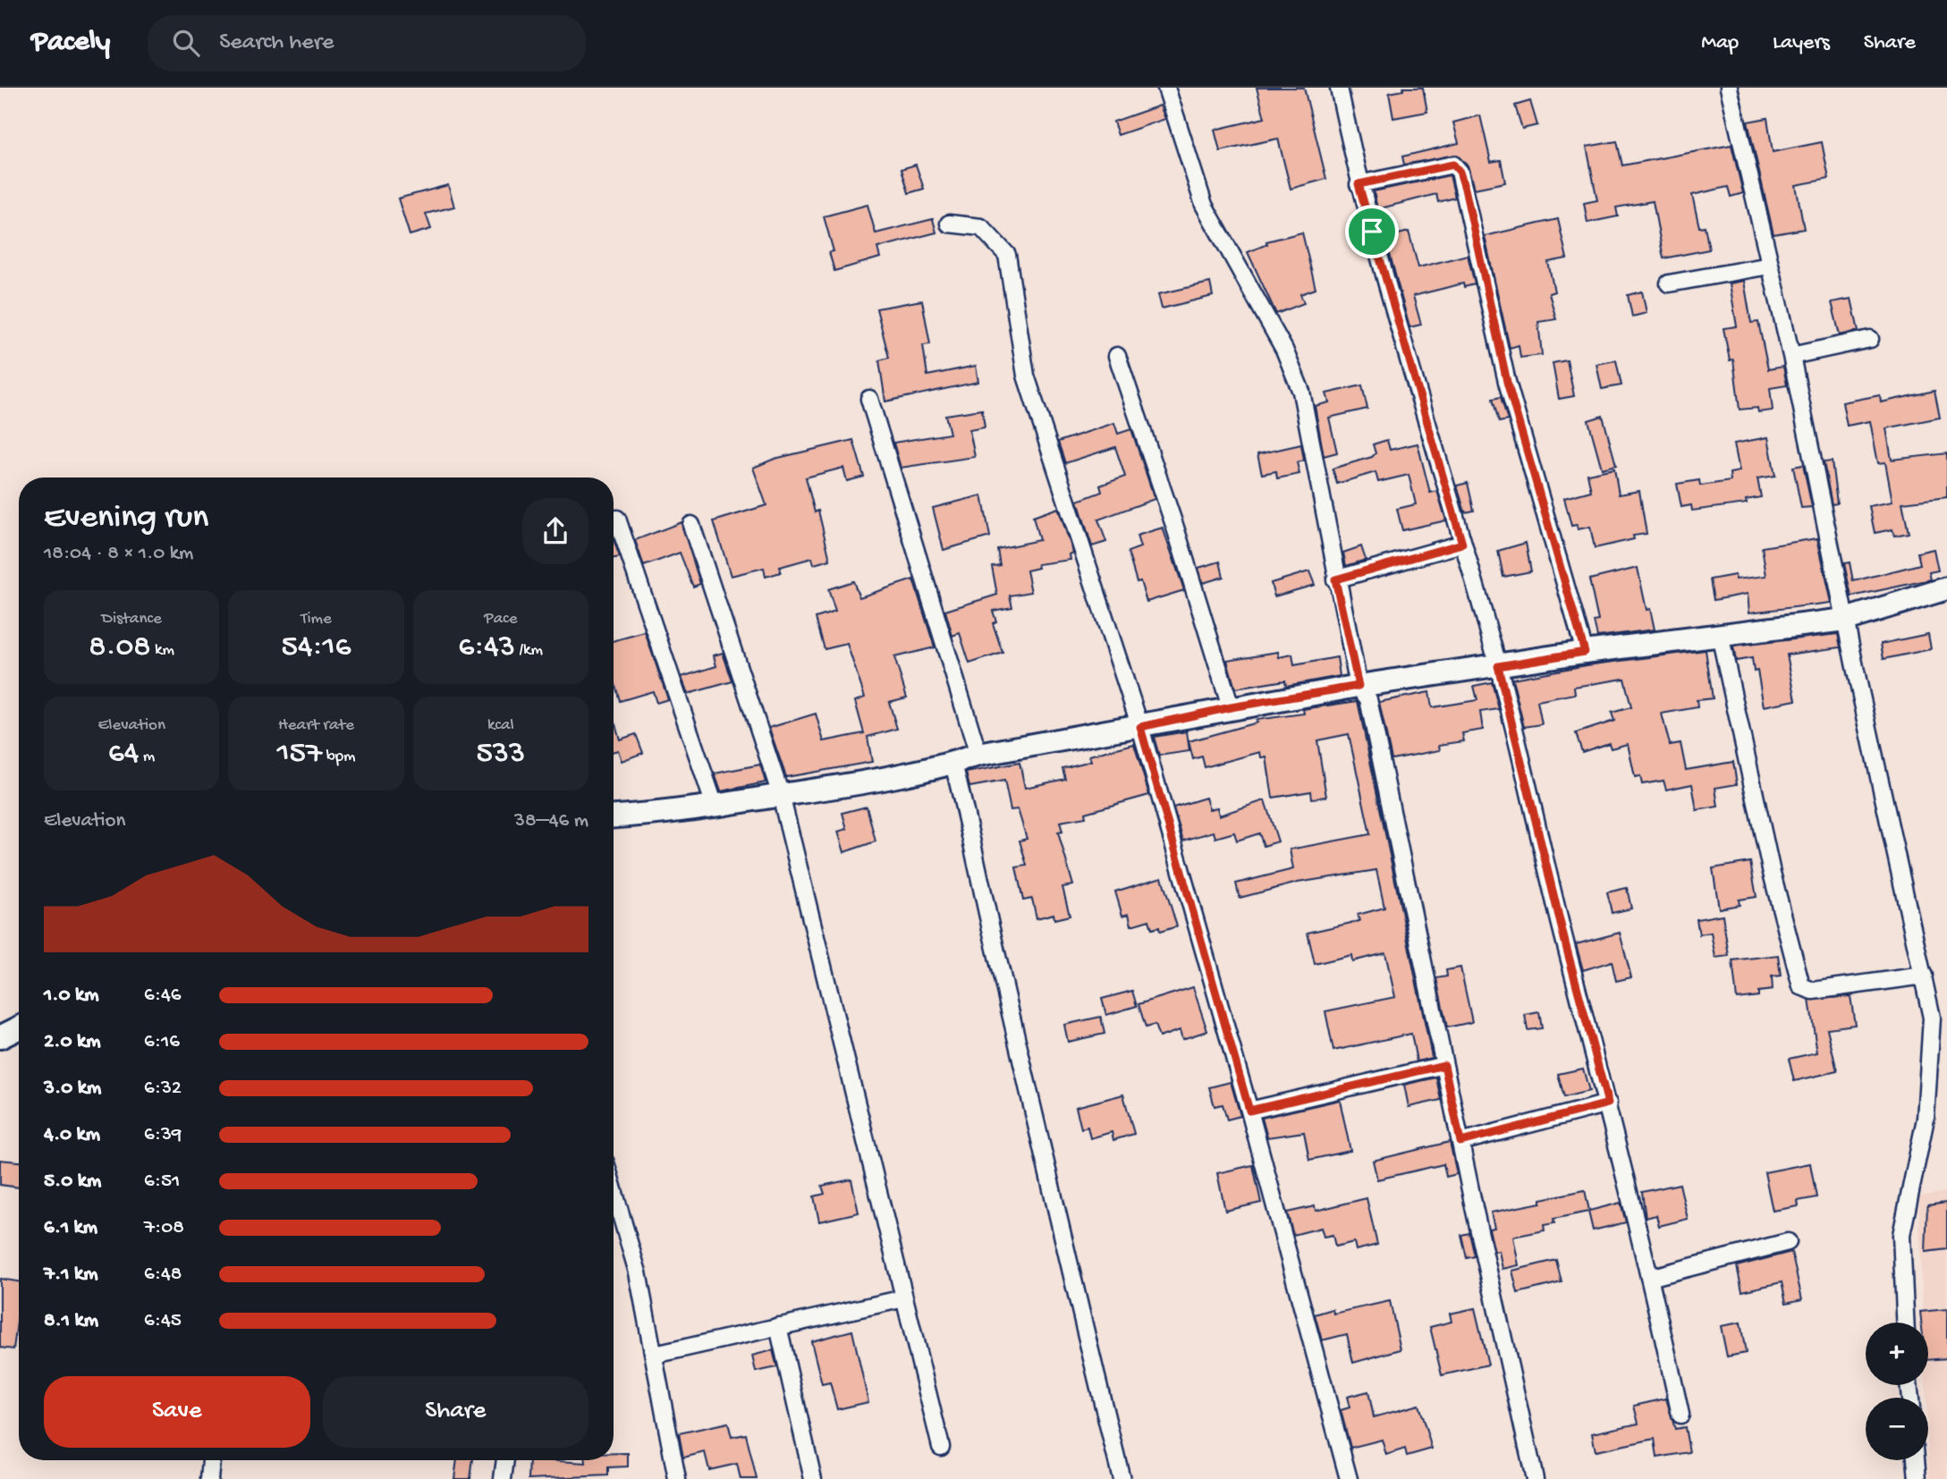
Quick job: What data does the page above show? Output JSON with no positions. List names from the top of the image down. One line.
{"page":{"header":"Pacely","search":"Search here","nav":["Map","Layers","Share"],"heading":["Evening run","18:04 · 8 × 1.0 km"],"stats":[["Distance","8.08 km"],["Time","54:16"],["Pace","6:43 /km"],["Elevation","64 m"],["Heart rate","157 bpm"],["kcal","533"]],"chart":["Elevation","38–46 m"],"list":[{"name":"1.0 km","note":"6:46"},{"name":"2.0 km","note":"6:16"},{"name":"3.0 km","note":"6:32"},{"name":"4.0 km","note":"6:39"},{"name":"5.0 km","note":"6:51"},{"name":"6.1 km","note":"7:08"},{"name":"7.1 km","note":"6:48"},{"name":"8.1 km","note":"6:45"}],"map_buttons":["+","−"],"buttons":["Save","Share"]}}
